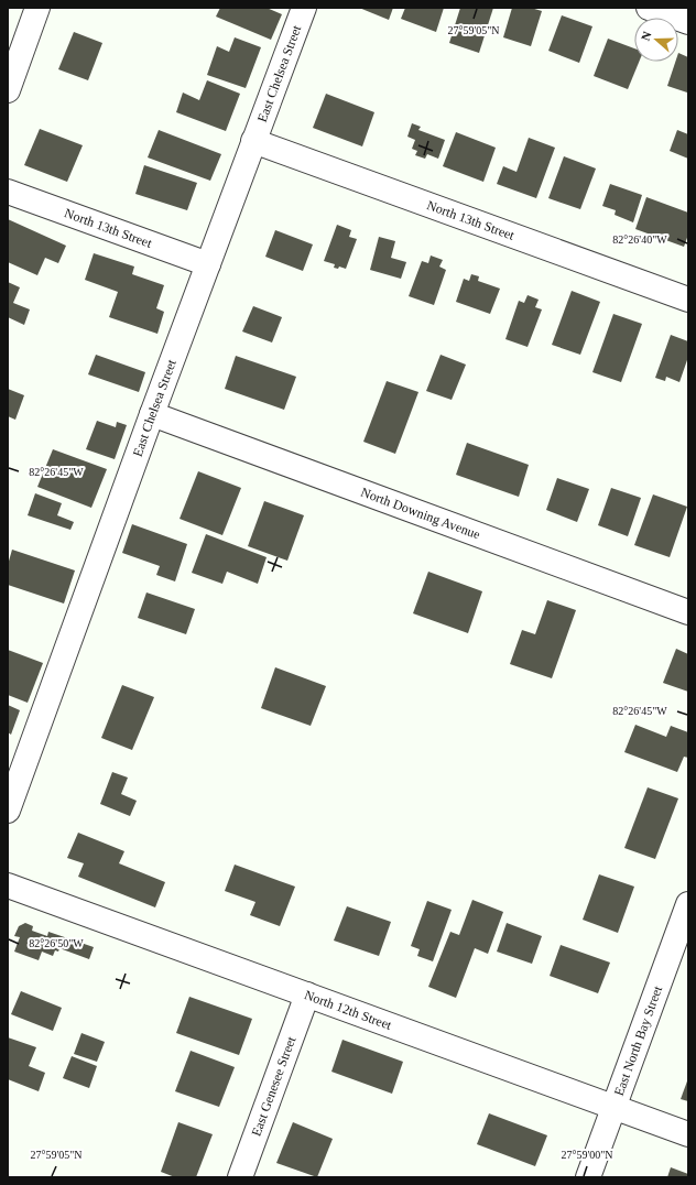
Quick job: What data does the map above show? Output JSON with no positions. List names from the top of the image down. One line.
{"streets":{"street":["East Chelsea Street","North 13th Street","North Downing Avenue","North 12th Street","East North Bay Street","East Genesee Street"]},"crossings":[["East Chelsea Street","North 13th Street"],["East Chelsea Street","North Downing Avenue"],["North 12th Street","East North Bay Street"],["North 12th Street","East Genesee Street"]],"north":"left","coordinates":["27°59'05\"N","82°26'40\"W","82°26'45\"W","82°26'50\"W","27°59'00\"N"]}
